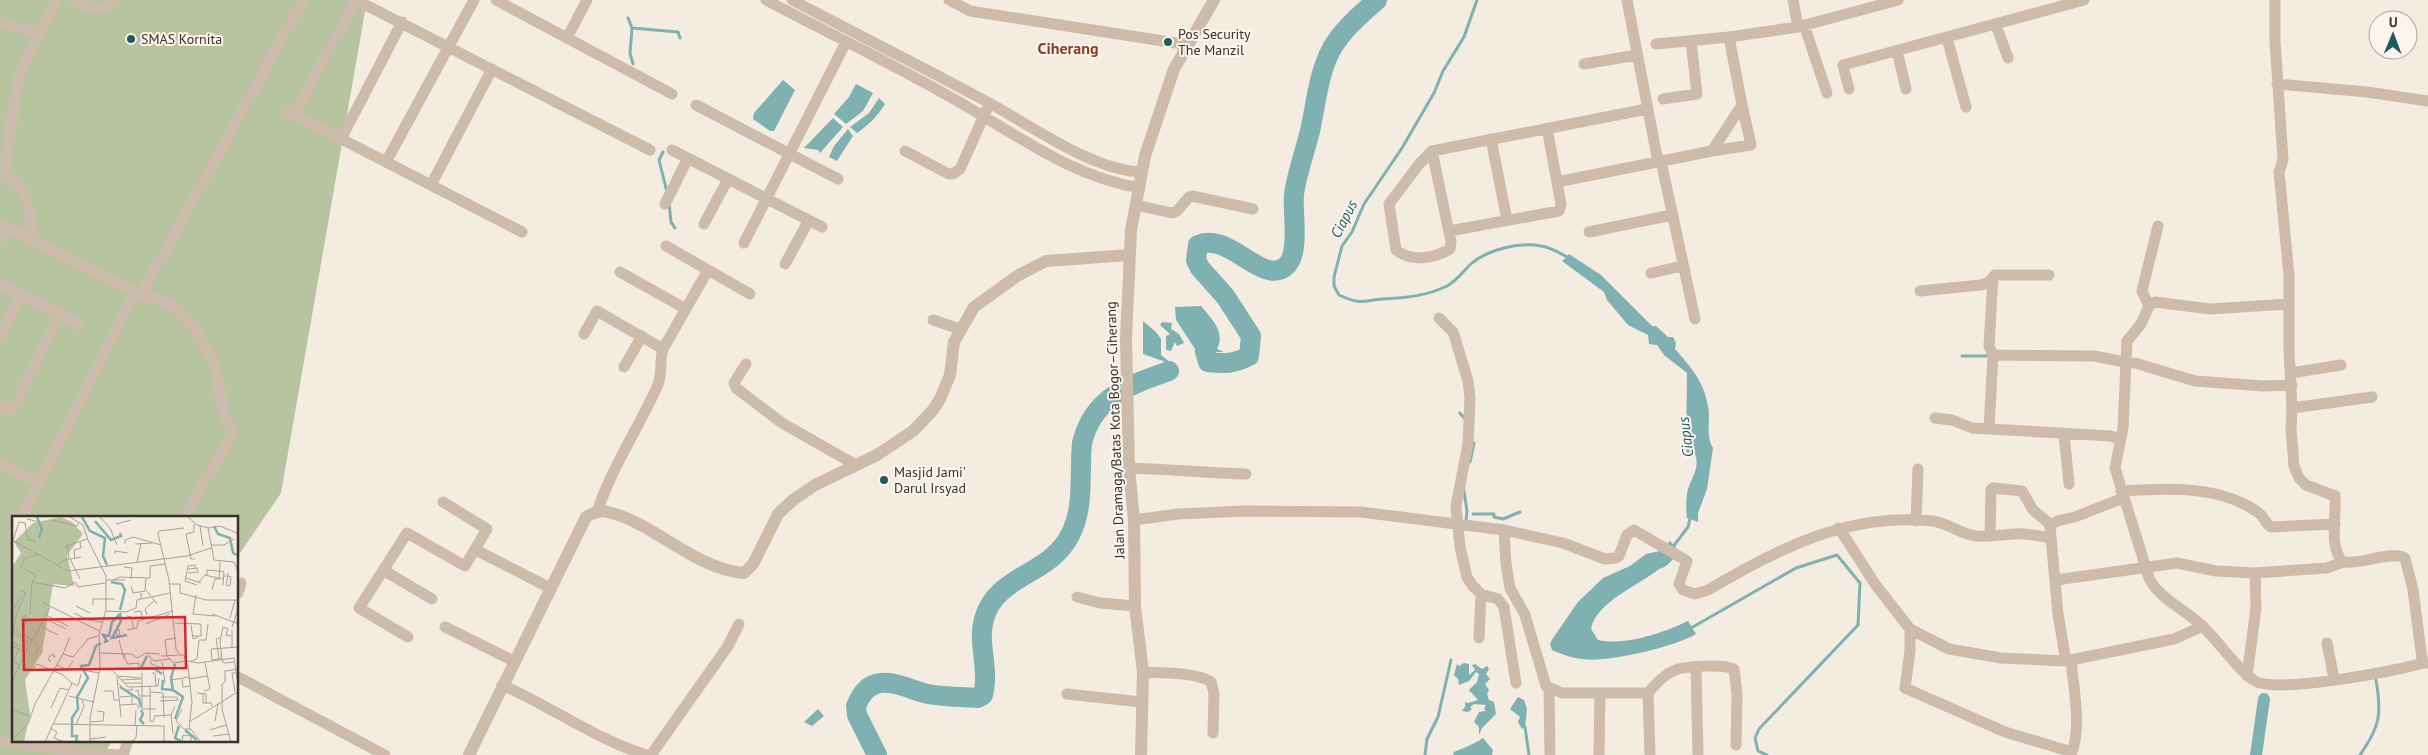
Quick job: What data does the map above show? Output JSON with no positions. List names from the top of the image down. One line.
{"streets":{"street":["Jalan Dramaga/Batas Kota Bogor–Ciherang"]},"districts":["Ciherang"],"water":["Ciapus"],"places":["SMAS Kornita","Pos Security The Manzil","Masjid Jami' Darul Irsyad"],"north":"top"}
